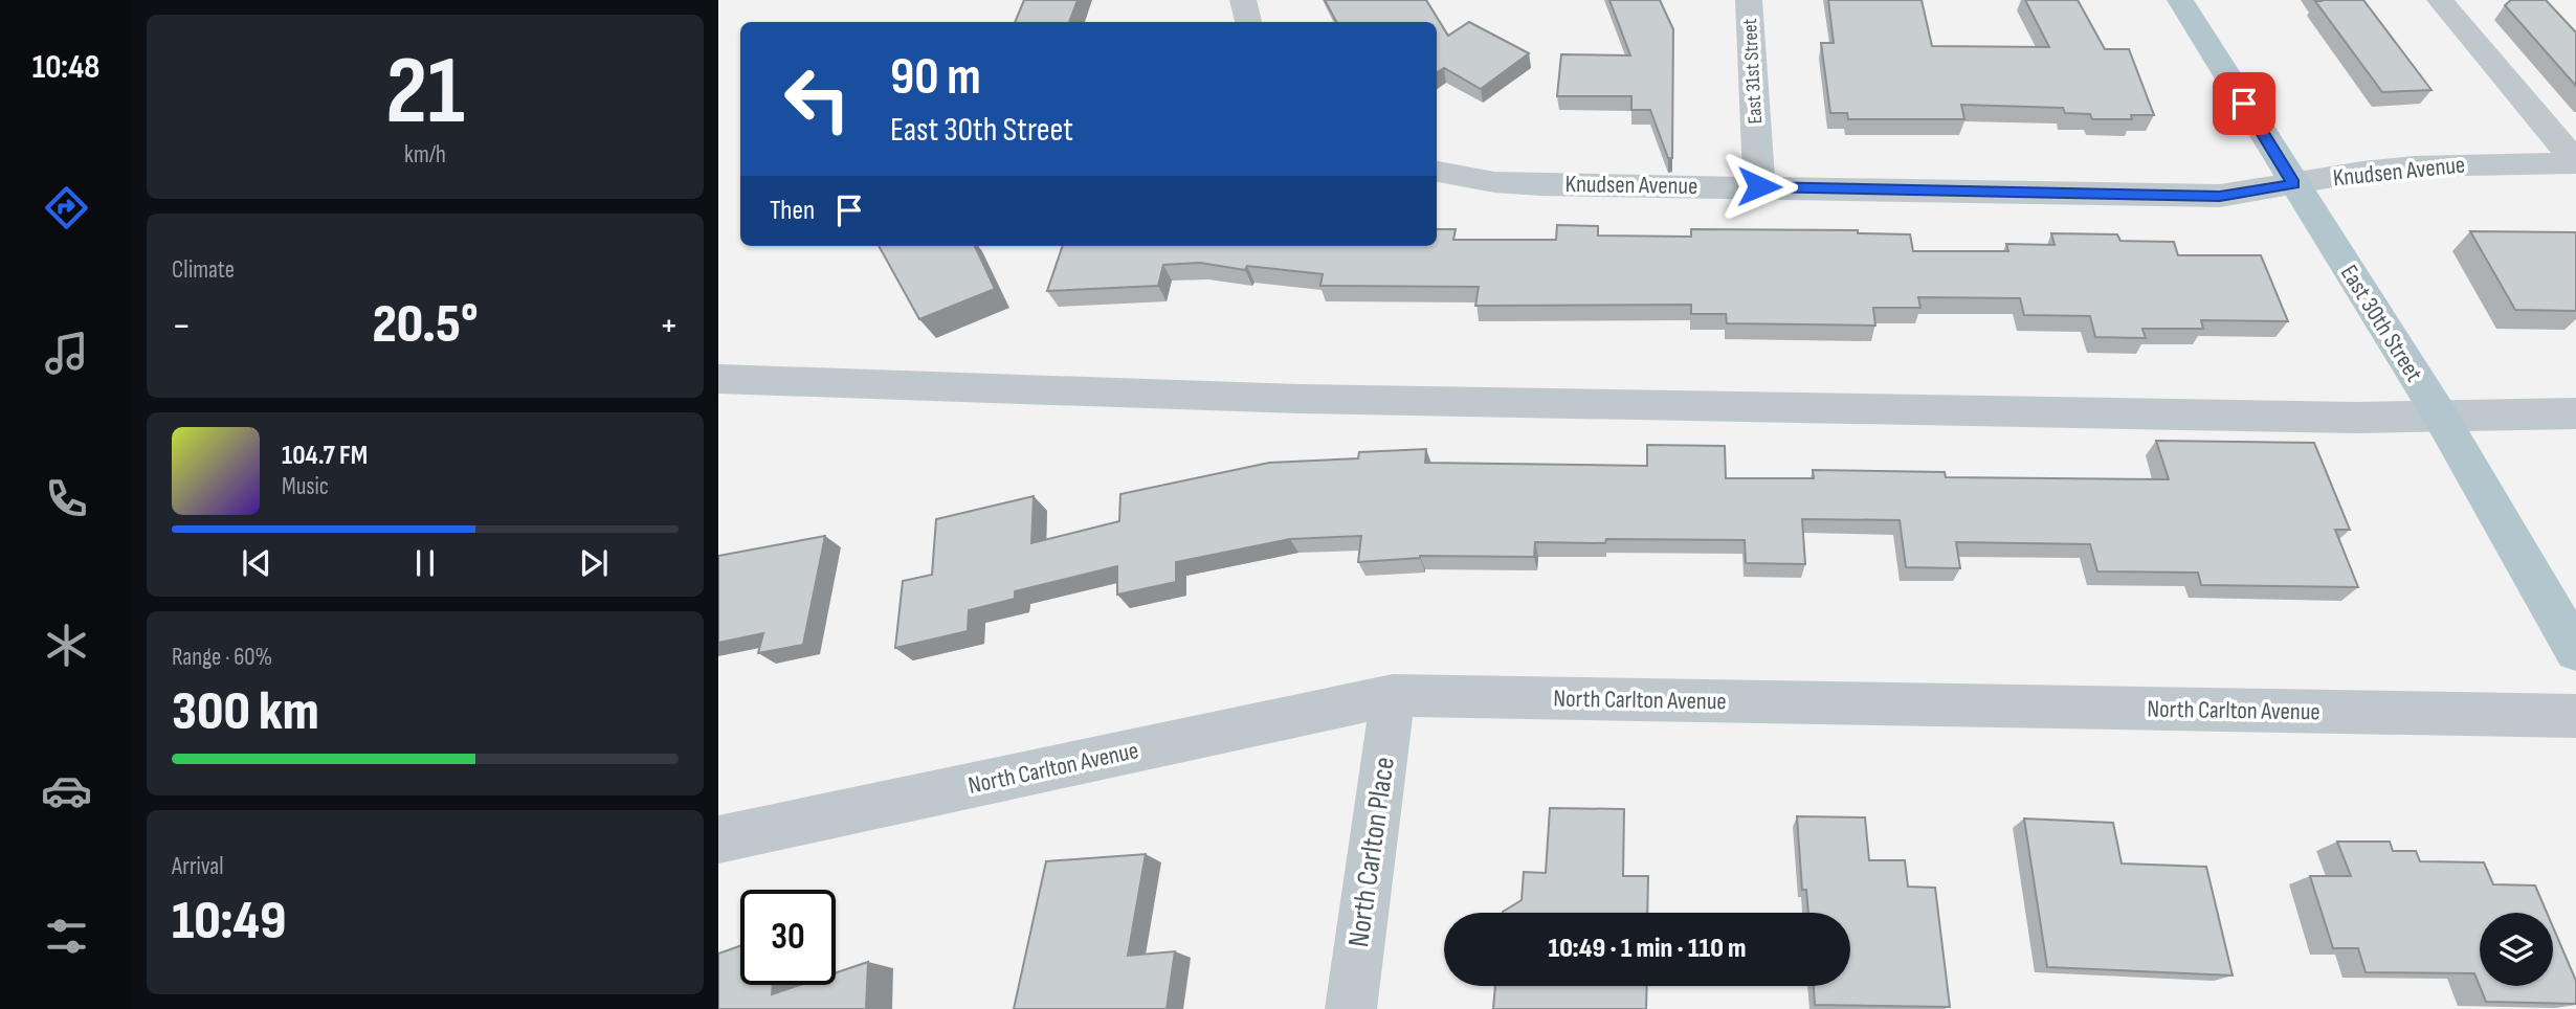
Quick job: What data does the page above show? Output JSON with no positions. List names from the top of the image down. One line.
{"streets":{"main road":["East 30th Street"],"street":["East 31st Street","Knudsen Avenue","North Carlton Avenue","North Carlton Place"]},"crossings":[["East 31st Street","Knudsen Avenue"],["Knudsen Avenue","East 30th Street"],["North Carlton Avenue","North Carlton Place"]],"page":{"tabs":"10:48","tile":[["21","km/h"],"Climate",["Range · 60%","300 km"],["Arrival","10:49"]],"turn":["90 m","East 30th Street"],"then":"Then","heat":["−","20.5°","+"],"song":["104.7 FM","Music"],"limit":"30","trip":"10:49 · 1 min · 110 m"}}
